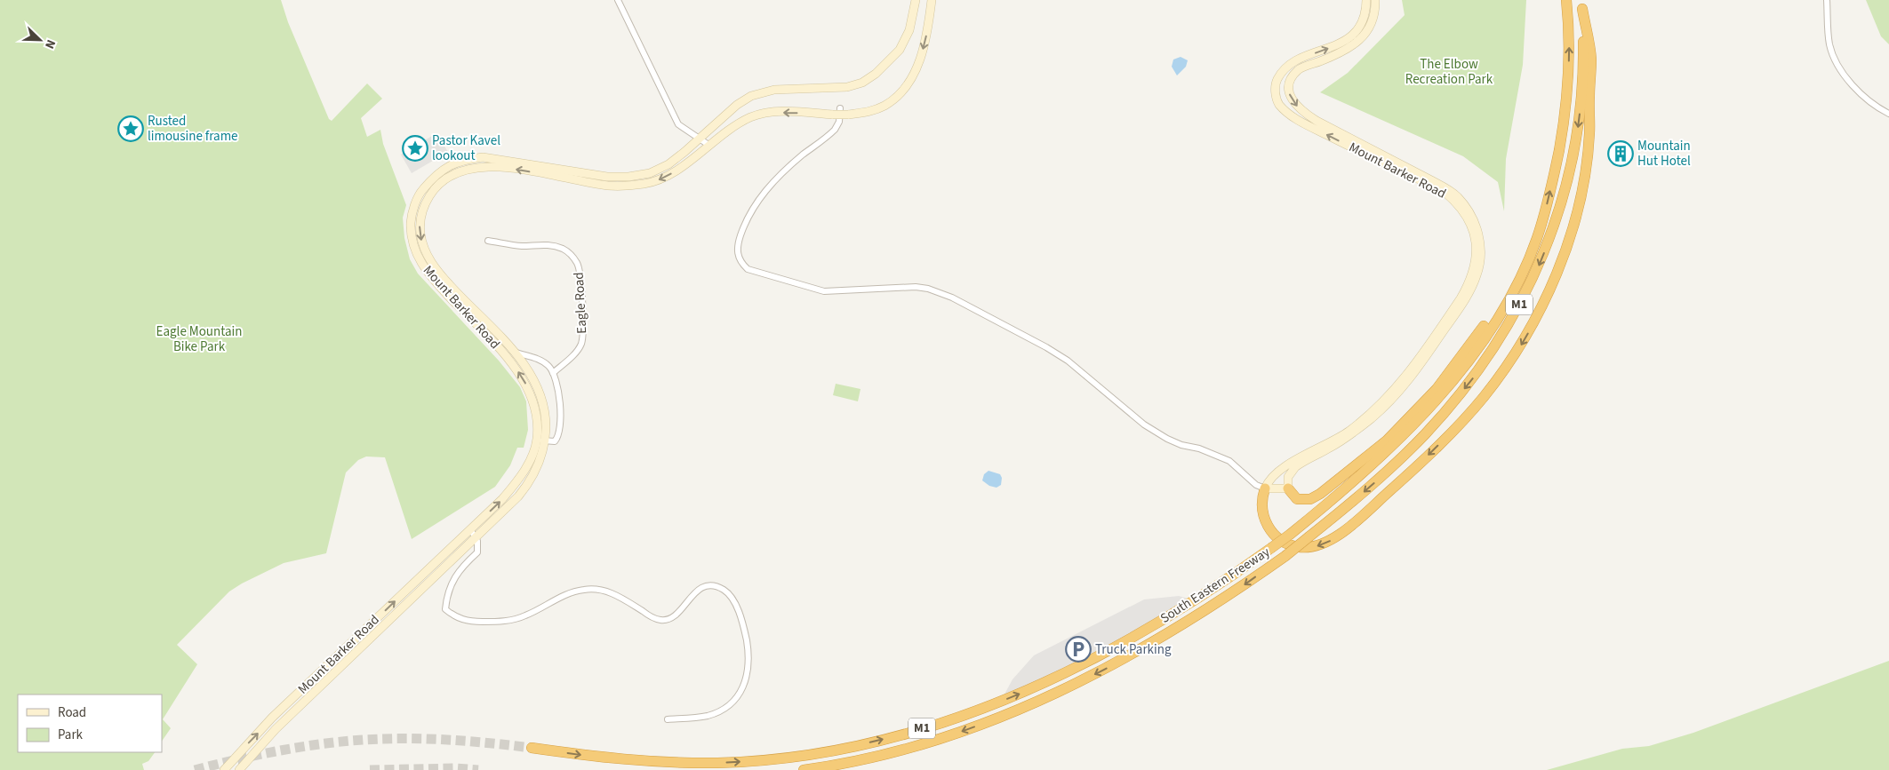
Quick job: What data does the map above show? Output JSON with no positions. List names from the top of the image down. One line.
{"streets":{"highway":["M1","South Eastern Freeway"],"main road":["Mount Barker Road"],"street":["Eagle Road"]},"parks":["The Elbow Recreation Park","Eagle Mountain Bike Park"],"places":{"place":["Rusted limousine frame","Pastor Kavel lookout"],"building":["Mountain Hut Hotel"],"parking":["Truck Parking"]},"legend":["Road","Park"],"north":"bottom right"}
